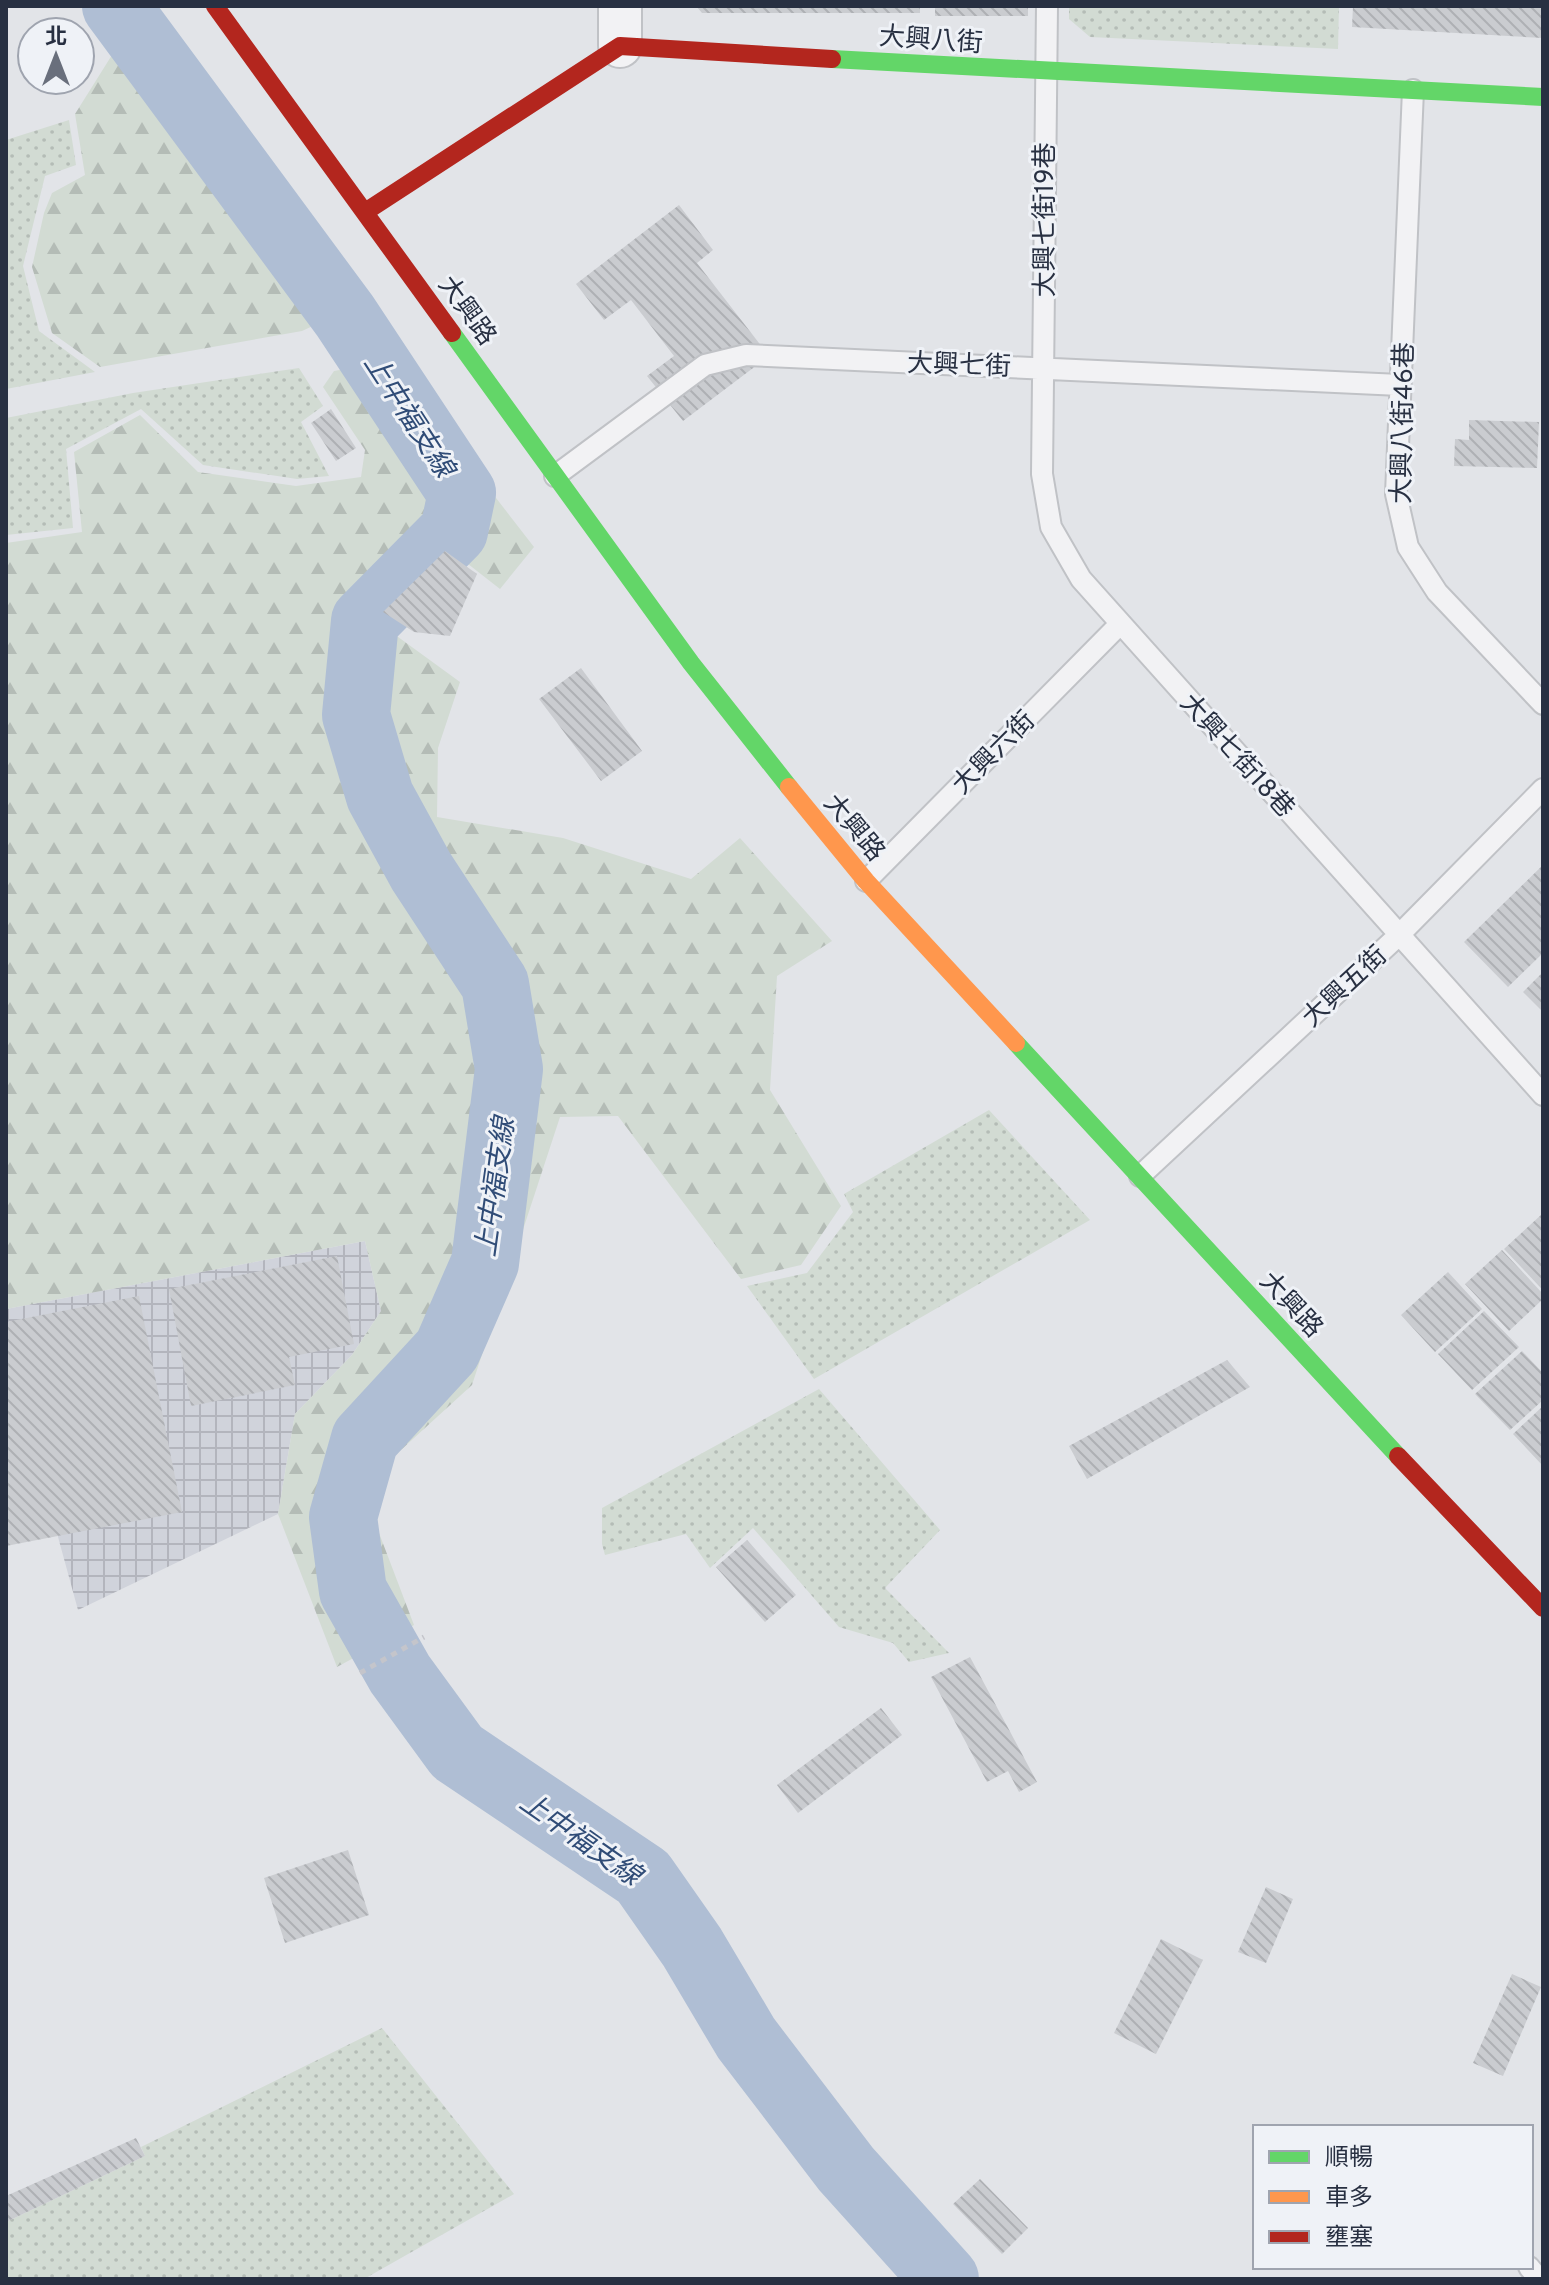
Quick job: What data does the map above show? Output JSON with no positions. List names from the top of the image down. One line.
{"streets":{"street":["大興八街","大興路"],"lane":["大興七街19巷","大興七街","大興八街46巷","大興六街","大興七街18巷","大興五街"]},"crossings":[["大興八街","大興七街19巷"],["大興八街","大興路"],["大興八街","大興八街46巷"],["大興七街19巷","大興七街"],["大興七街19巷","大興七街18巷"],["大興路","大興七街"],["大興路","大興六街"],["大興路","大興五街"],["大興七街","大興八街46巷"],["大興七街","大興七街18巷"],["大興六街","大興七街18巷"],["大興七街18巷","大興五街"]],"water":["上中福支線"],"legend":["順暢","車多","壅塞"],"north":"top"}
